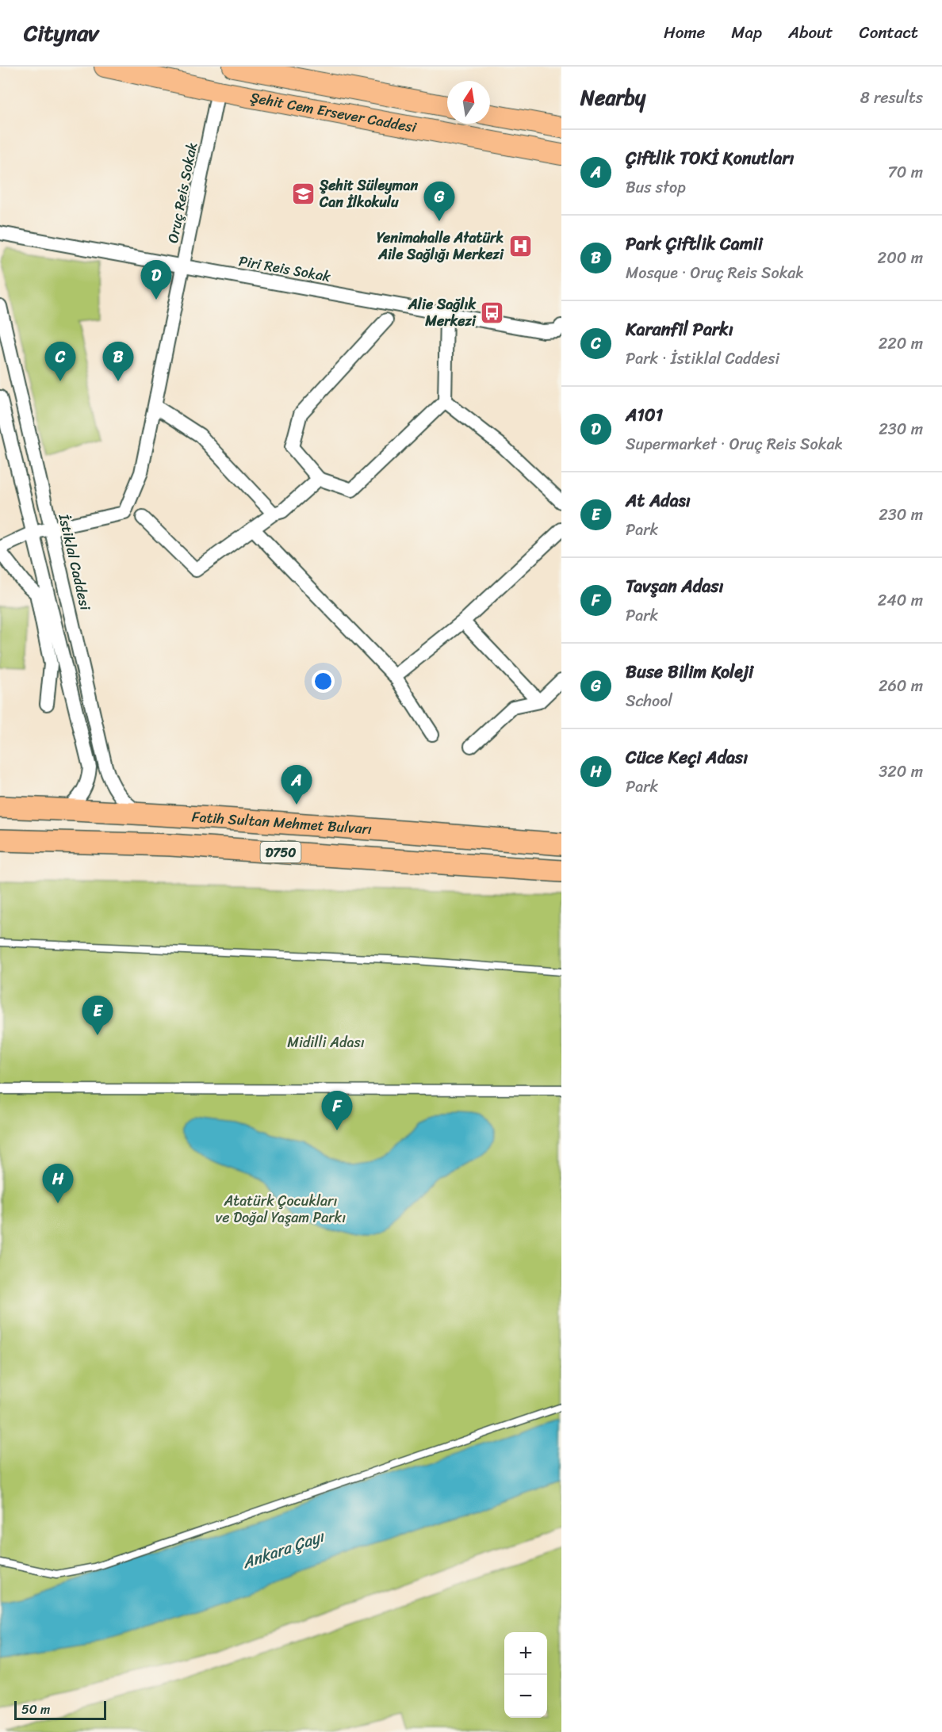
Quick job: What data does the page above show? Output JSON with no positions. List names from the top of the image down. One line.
{"streets":{"highway":["Fatih Sultan Mehmet Bulvarı","D750"],"main road":["Şehit Cem Ersever Caddesi"],"street":["Oruç Reis Sokak","Piri Reis Sokak","İstiklal Caddesi"]},"crossings":[["Şehit Cem Ersever Caddesi","Oruç Reis Sokak"],["Oruç Reis Sokak","Piri Reis Sokak"],["Oruç Reis Sokak","İstiklal Caddesi"],["İstiklal Caddesi","Fatih Sultan Mehmet Bulvarı"]],"water":["Ankara Çayı"],"parks":["Midilli Adası","Atatürk Çocukları ve Doğal Yaşam Parkı"],"places":{"school or university":["Şehit Süleyman Can İlkokulu"],"hospital":["Yenimahalle Atatürk Aile Sağlığı Merkezi"],"bus stop":["Alie Sağlık Merkezi"]},"scale_bar":"50 m","north":"top","page":{"header":"Citynav","nav":["Home","Map","About","Contact"],"heading":["Nearby","8 results"],"list":[{"mark":"A","name":"Çiftlik TOKİ Konutları","note":"Bus stop","value":"70 m"},{"mark":"B","name":"Park Çiftlik Camii","note":"Mosque · Oruç Reis Sokak","value":"200 m"},{"mark":"C","name":"Karanfil Parkı","note":"Park · İstiklal Caddesi","value":"220 m"},{"mark":"D","name":"A101","note":"Supermarket · Oruç Reis Sokak","value":"230 m"},{"mark":"E","name":"At Adası","note":"Park","value":"230 m"},{"mark":"F","name":"Tavşan Adası","note":"Park","value":"240 m"},{"mark":"G","name":"Buse Bilim Koleji","note":"School","value":"260 m"},{"mark":"H","name":"Cüce Keçi Adası","note":"Park","value":"320 m"}],"pins":["G","D","B","C","A","E","F","H"],"map_buttons":["+","−"],"scale":"50 m"}}
